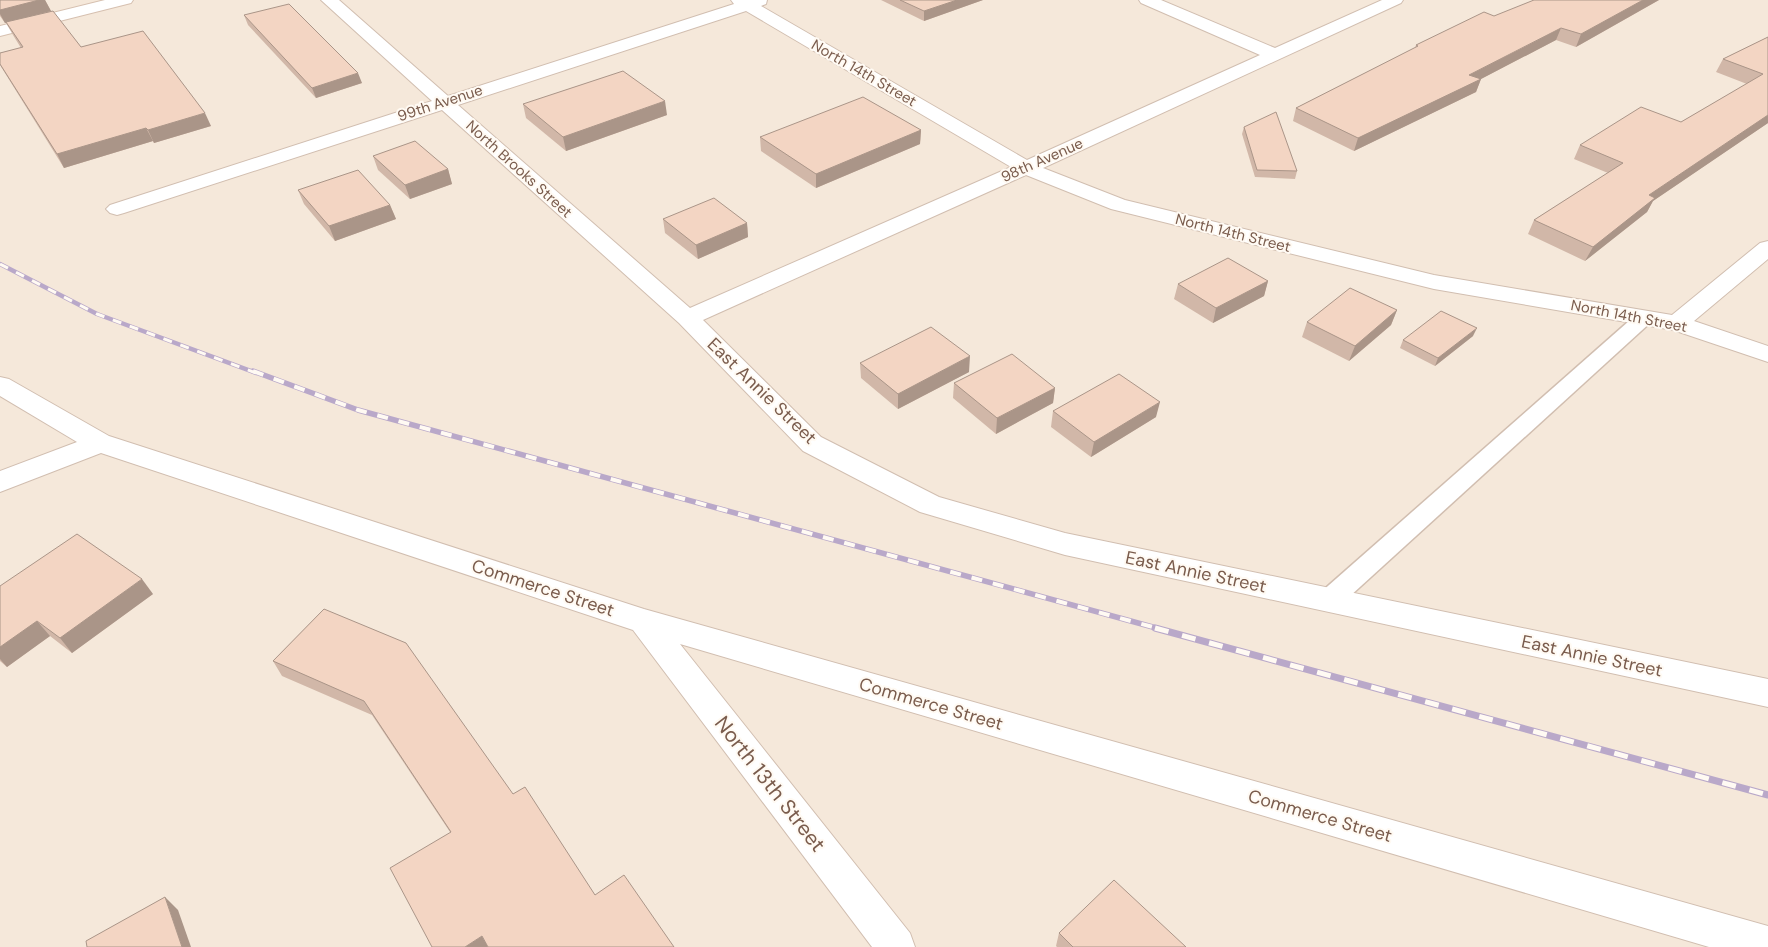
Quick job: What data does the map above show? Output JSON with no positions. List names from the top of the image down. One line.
{"streets":{"street":["North 14th Street","99th Avenue","98th Avenue","North Brooks Street","East Annie Street","Commerce Street","North 13th Street"]},"crossings":[["North 14th Street","99th Avenue"],["North 14th Street","98th Avenue"],["99th Avenue","North Brooks Street"],["98th Avenue","North Brooks Street"],["98th Avenue","East Annie Street"],["North Brooks Street","East Annie Street"],["Commerce Street","North 13th Street"]]}
